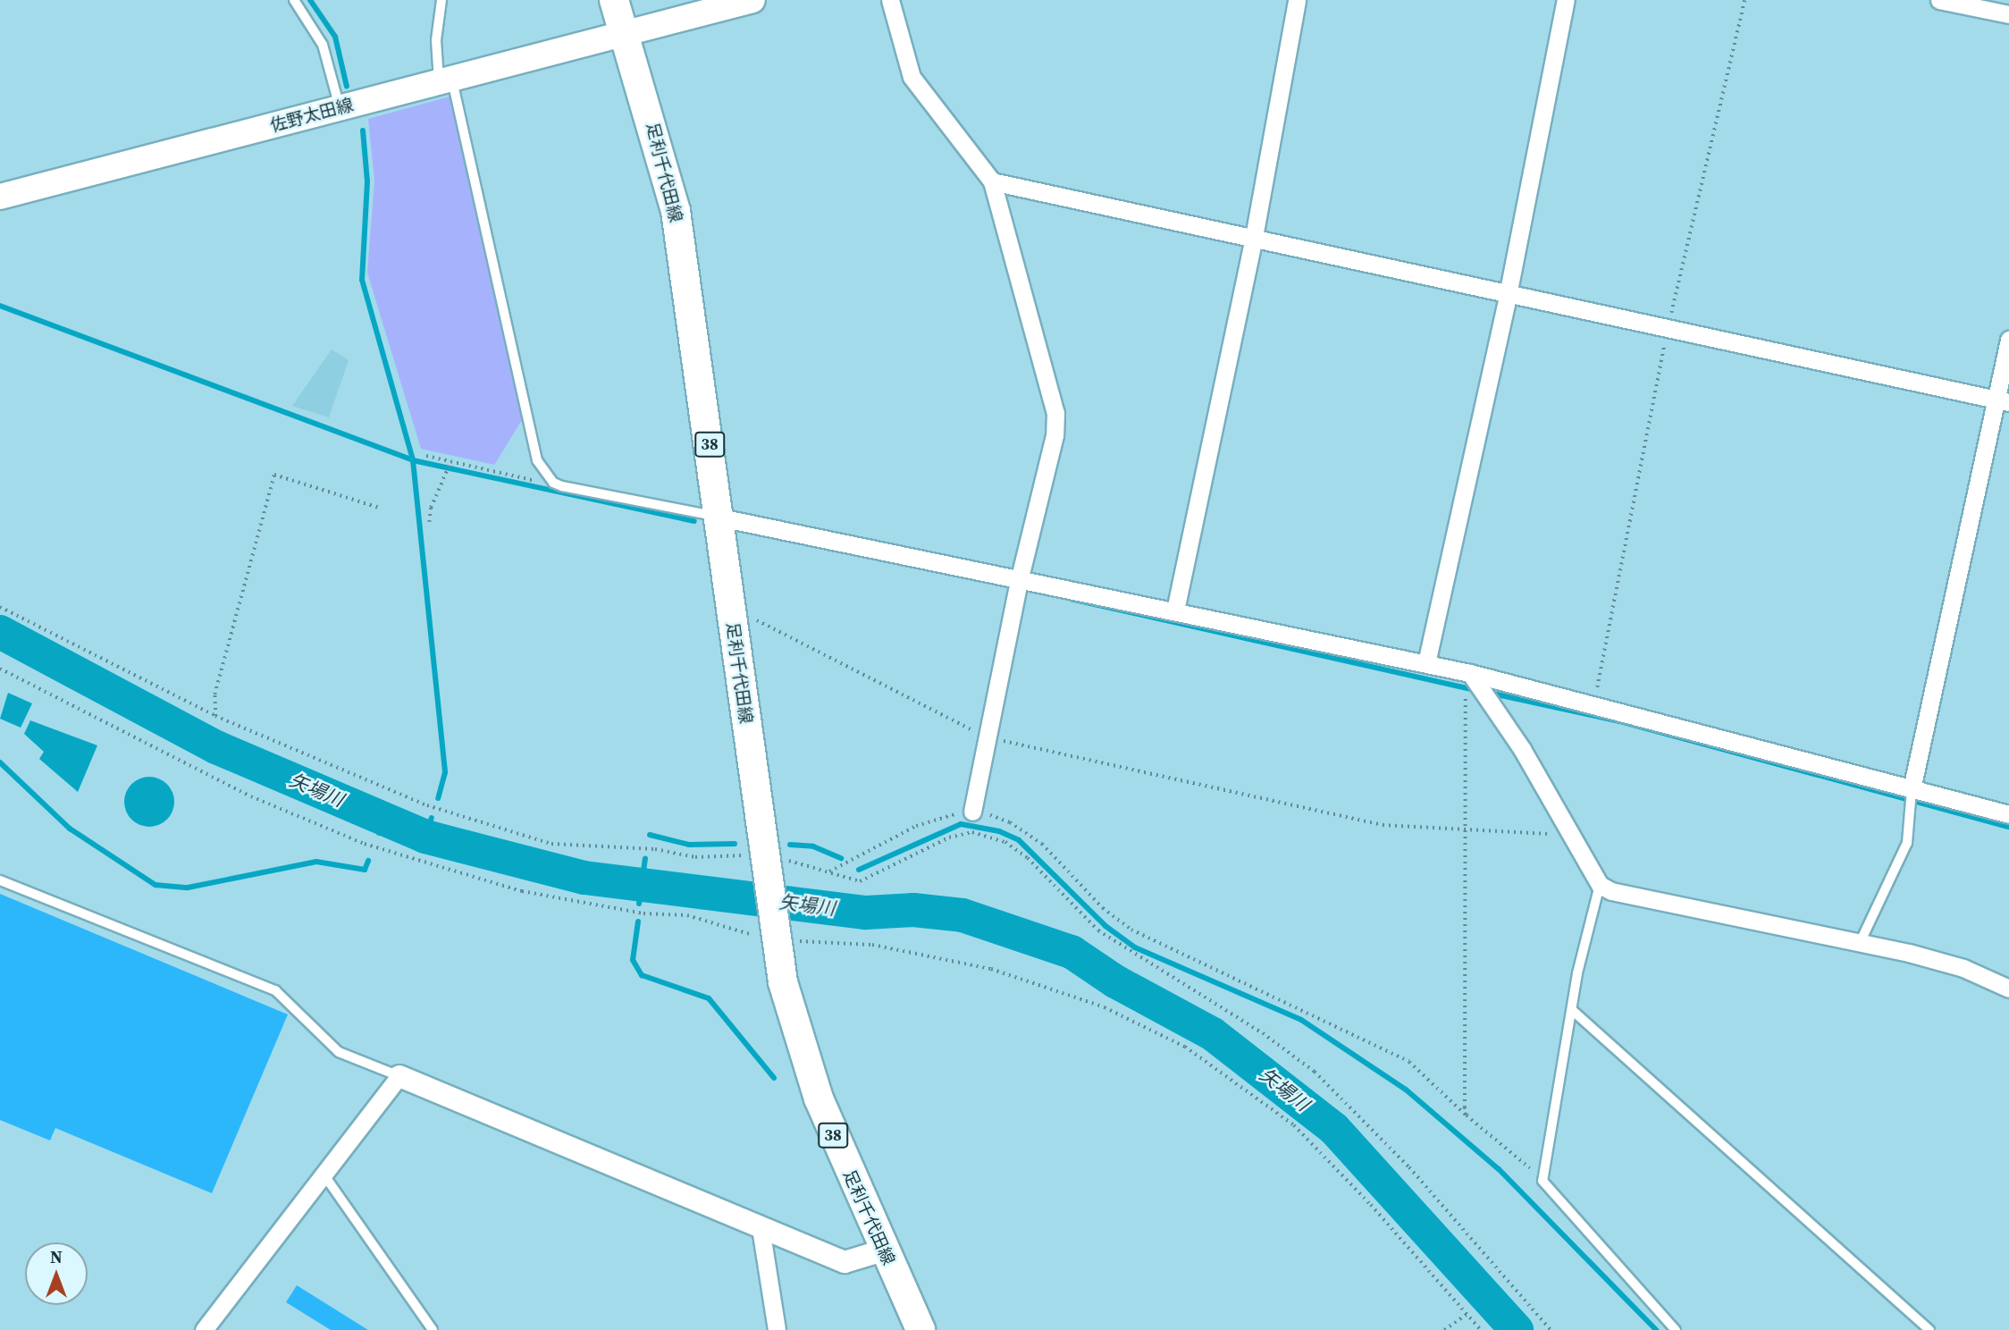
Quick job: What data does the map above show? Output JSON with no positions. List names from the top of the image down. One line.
{"streets":{"main road":["佐野太田線","足利千代田線","38"]},"crossings":[["佐野太田線","足利千代田線"]],"water":["矢場川"],"north":"top"}
